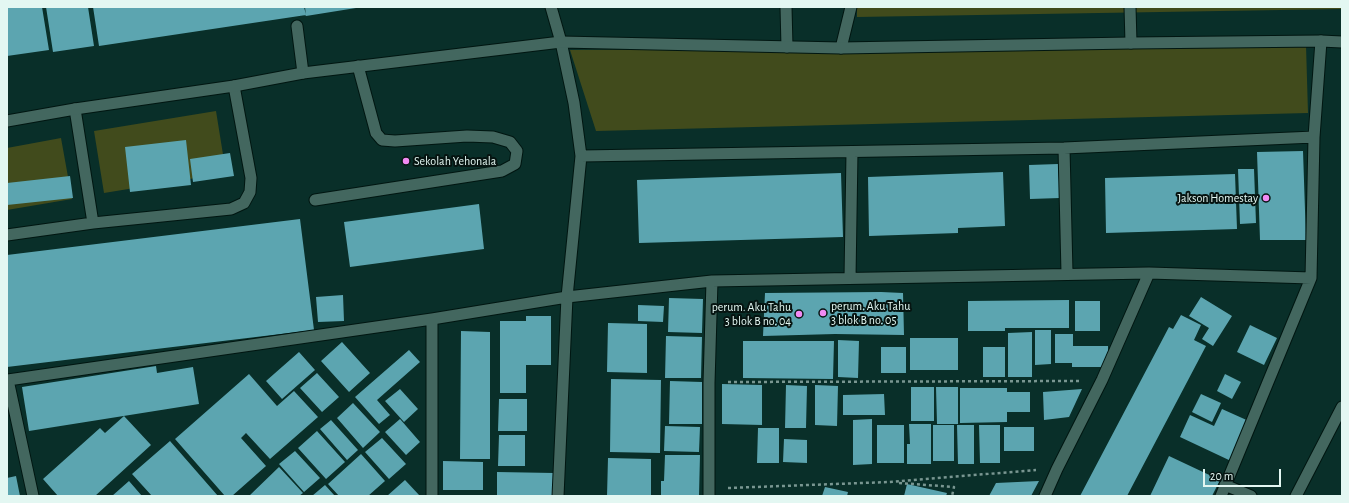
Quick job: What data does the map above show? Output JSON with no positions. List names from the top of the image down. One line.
{"places":["Sekolah Yehonala","Jakson Homestay","perum. Aku Tahu 3 blok B no. 05","perum. Aku Tahu 3 blok B no. 04"],"scale_bar":"20 m"}
